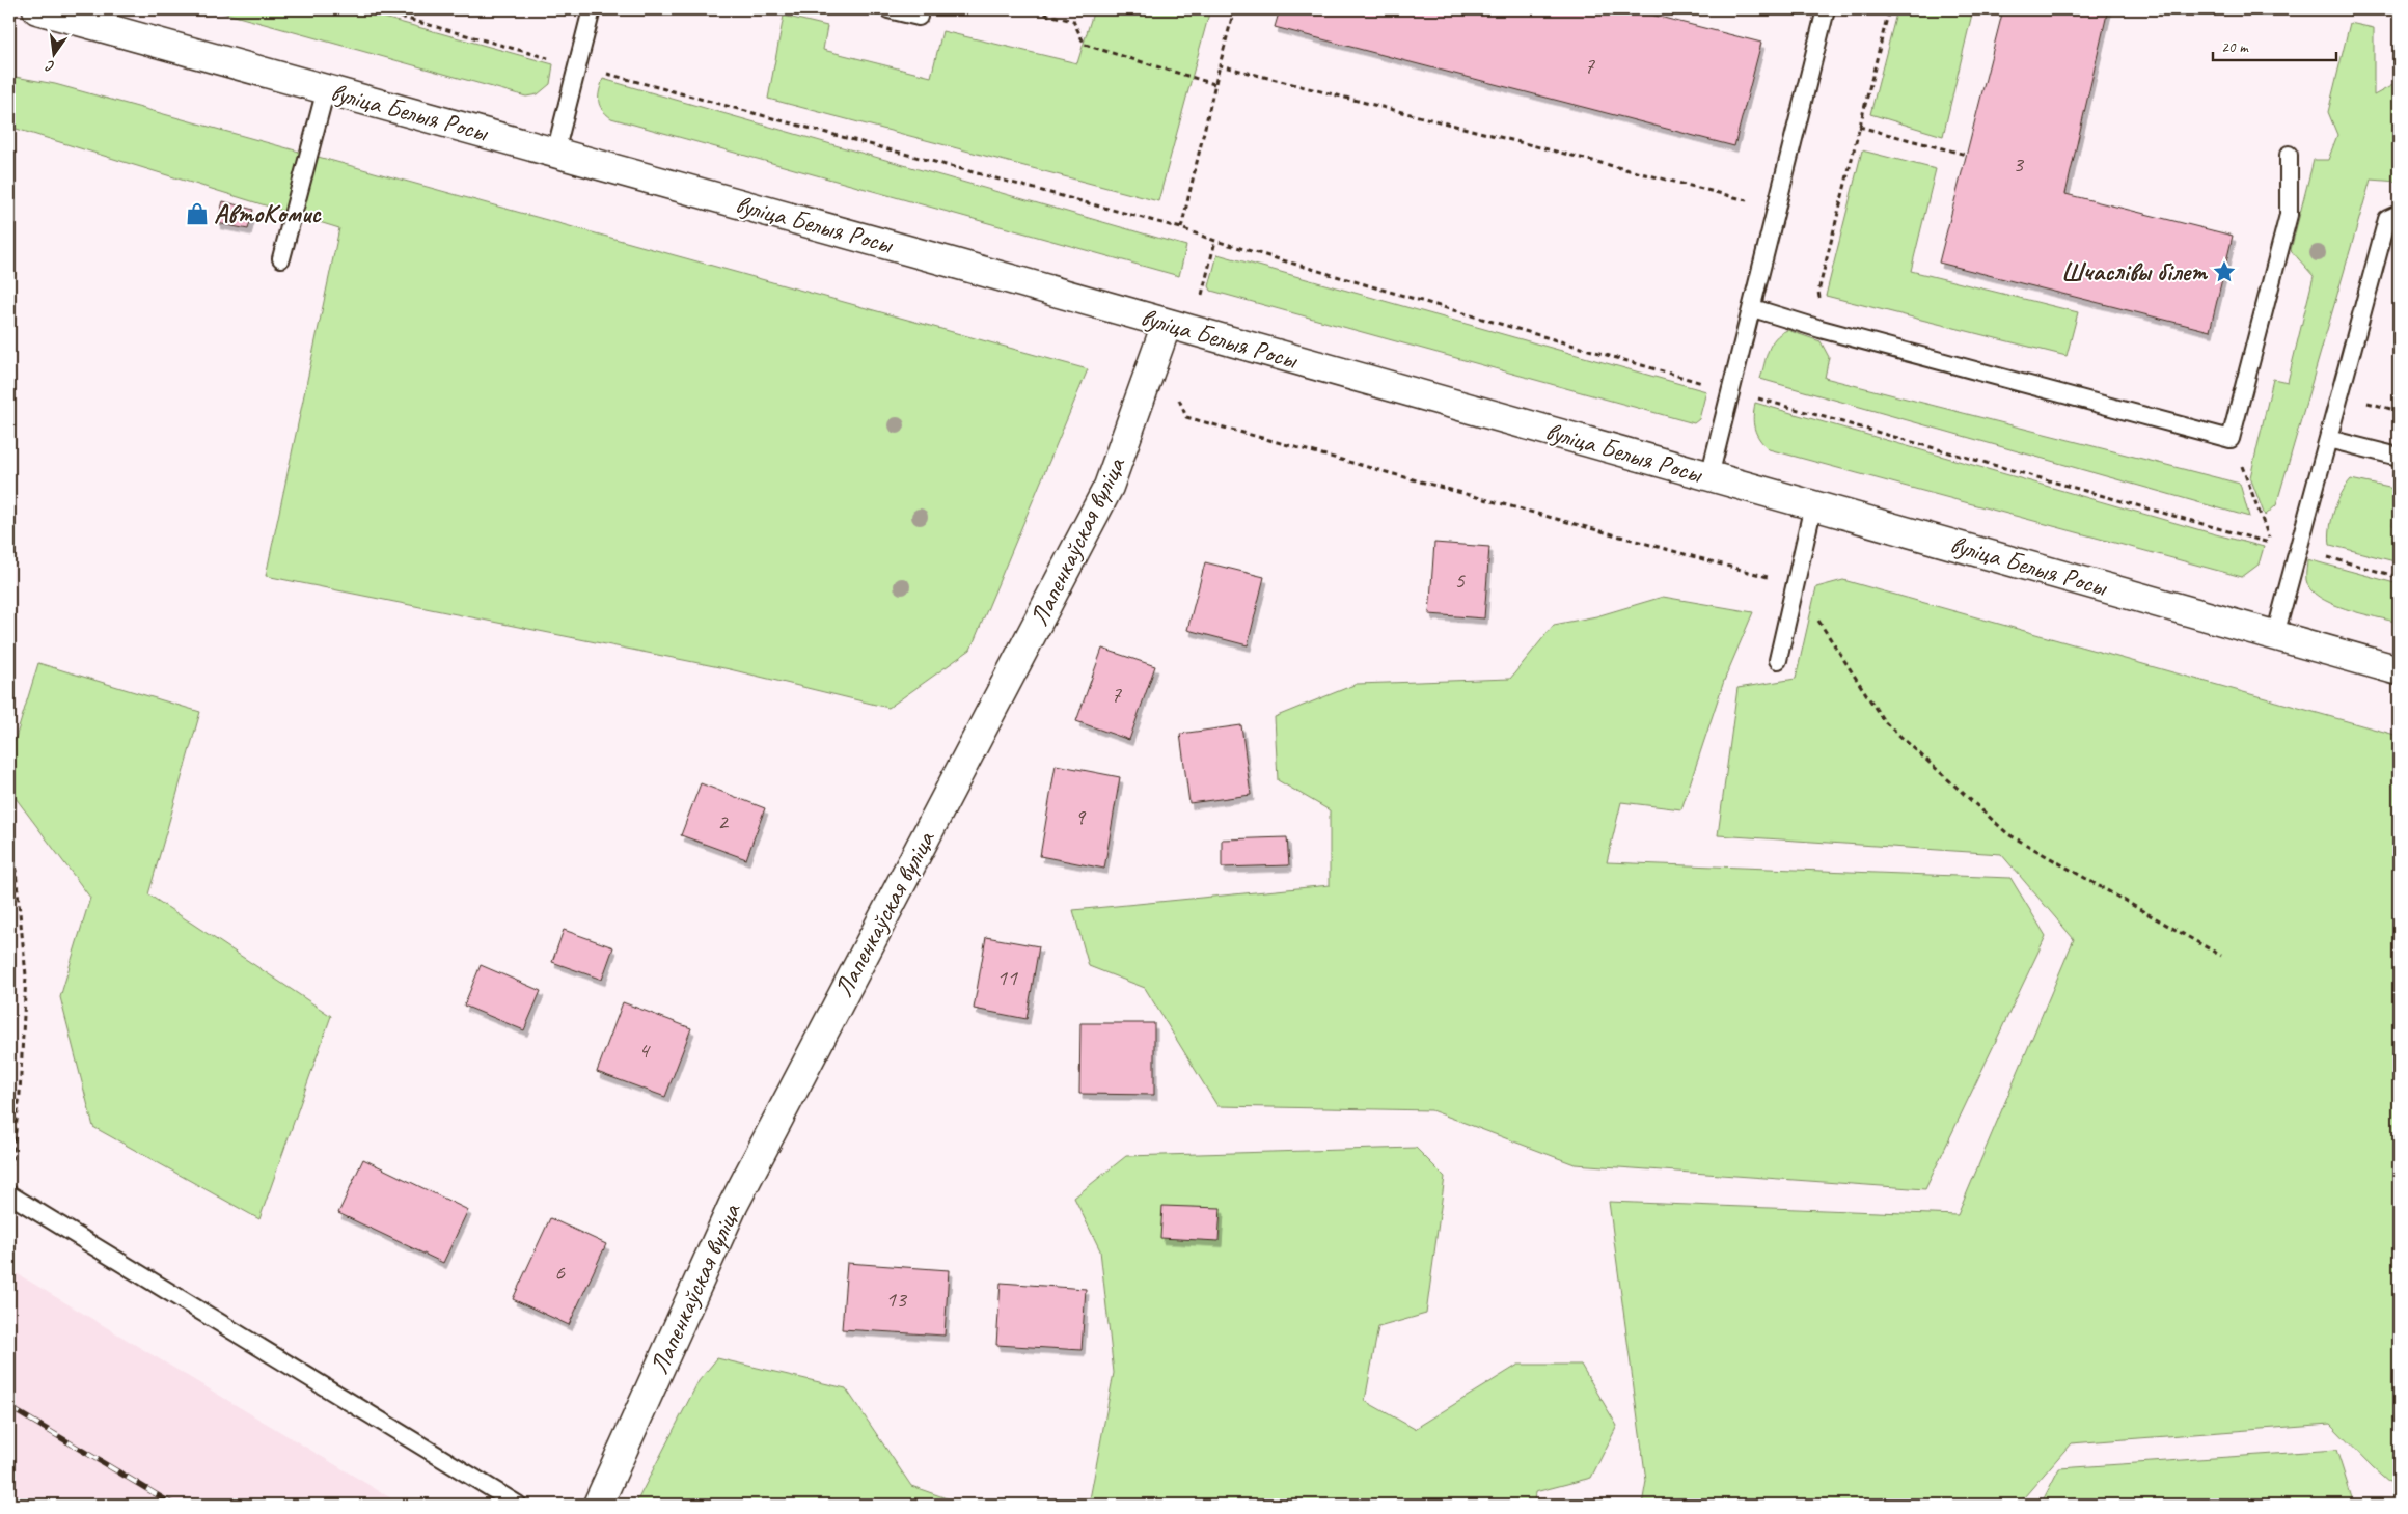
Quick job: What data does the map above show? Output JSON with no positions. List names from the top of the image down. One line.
{"streets":{"main road":["вуліца Белыя Росы","Лапенкаўская вуліца"]},"crossings":[["вуліца Белыя Росы","Лапенкаўская вуліца"]],"places":{"shop":["АвтоКомис"],"place":["Шчаслівы білет"]},"house_numbers":["7","3","5","7","9","2","11","4","6","13"],"scale_bar":"20 m","north":"bottom"}
